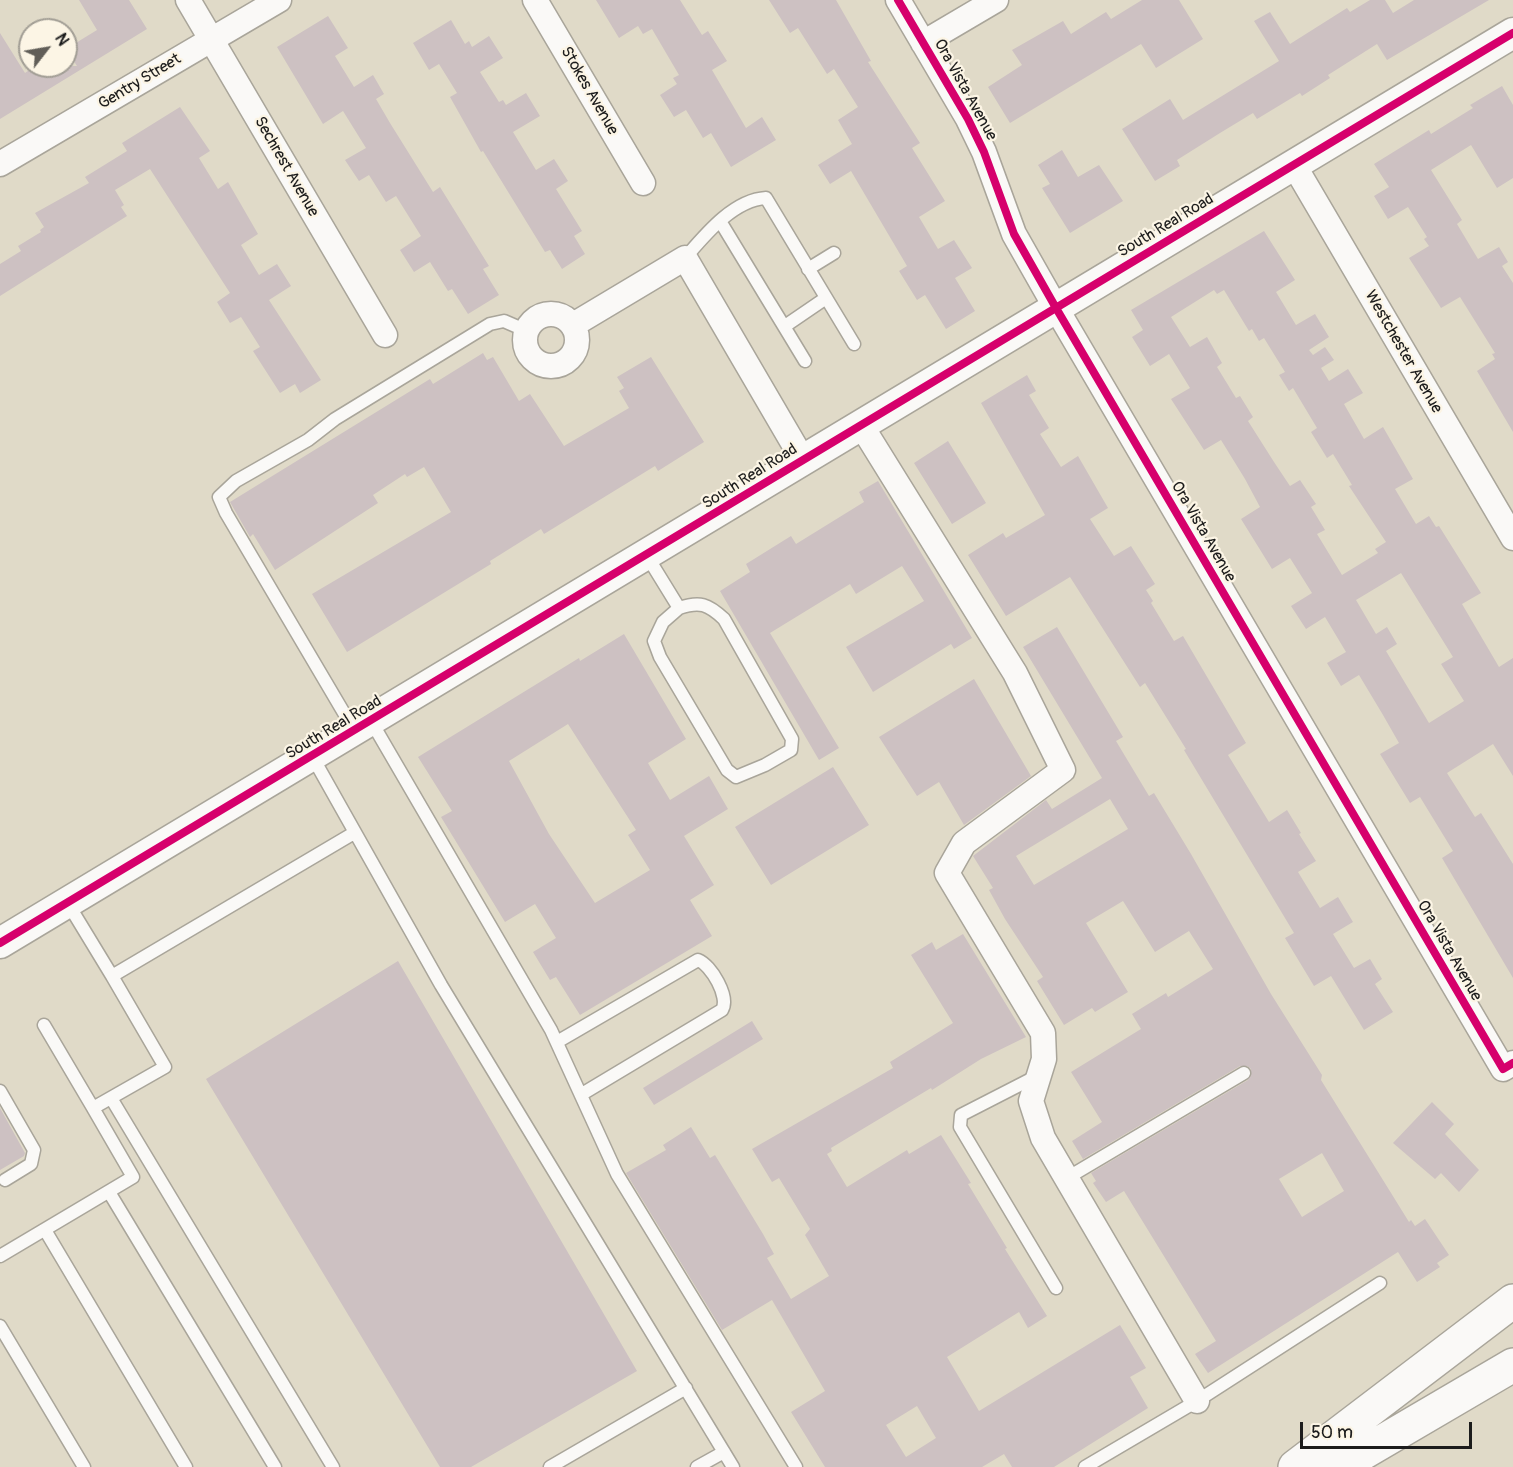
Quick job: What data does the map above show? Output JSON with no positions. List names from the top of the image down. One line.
{"streets":{"street":["Gentry Street","Ora Vista Avenue","Stokes Avenue","Sechrest Avenue","South Real Road","Westchester Avenue"]},"crossings":[["Gentry Street","Sechrest Avenue"],["Ora Vista Avenue","South Real Road"],["South Real Road","Westchester Avenue"]],"scale_bar":"50 m","north":"top right"}
